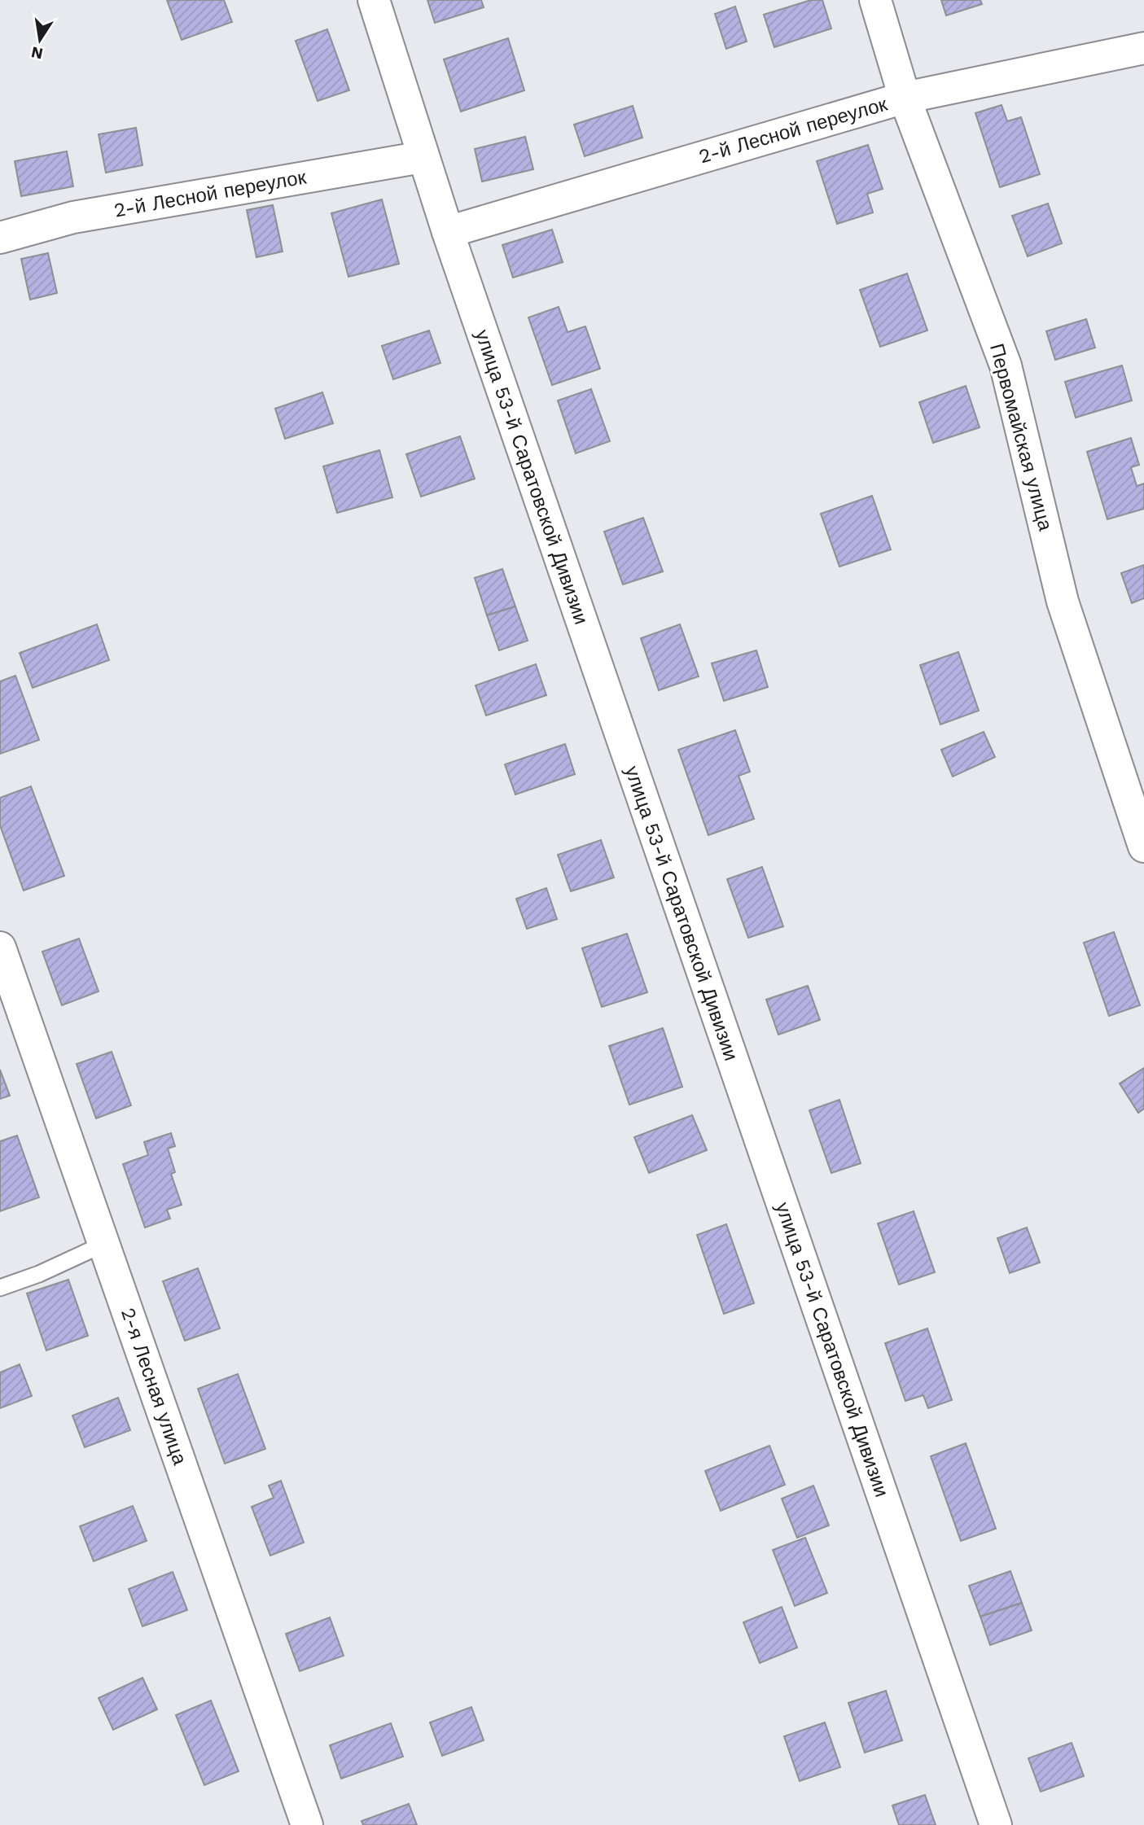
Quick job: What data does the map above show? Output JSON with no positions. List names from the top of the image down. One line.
{"streets":{"street":["2-й Лесной переулок","Первомайская улица","улица 53-й Саратовской Дивизии","2-я Лесная улица"]},"crossings":[["2-й Лесной переулок","Первомайская улица"],["2-й Лесной переулок","улица 53-й Саратовской Дивизии"]],"north":"bottom"}
